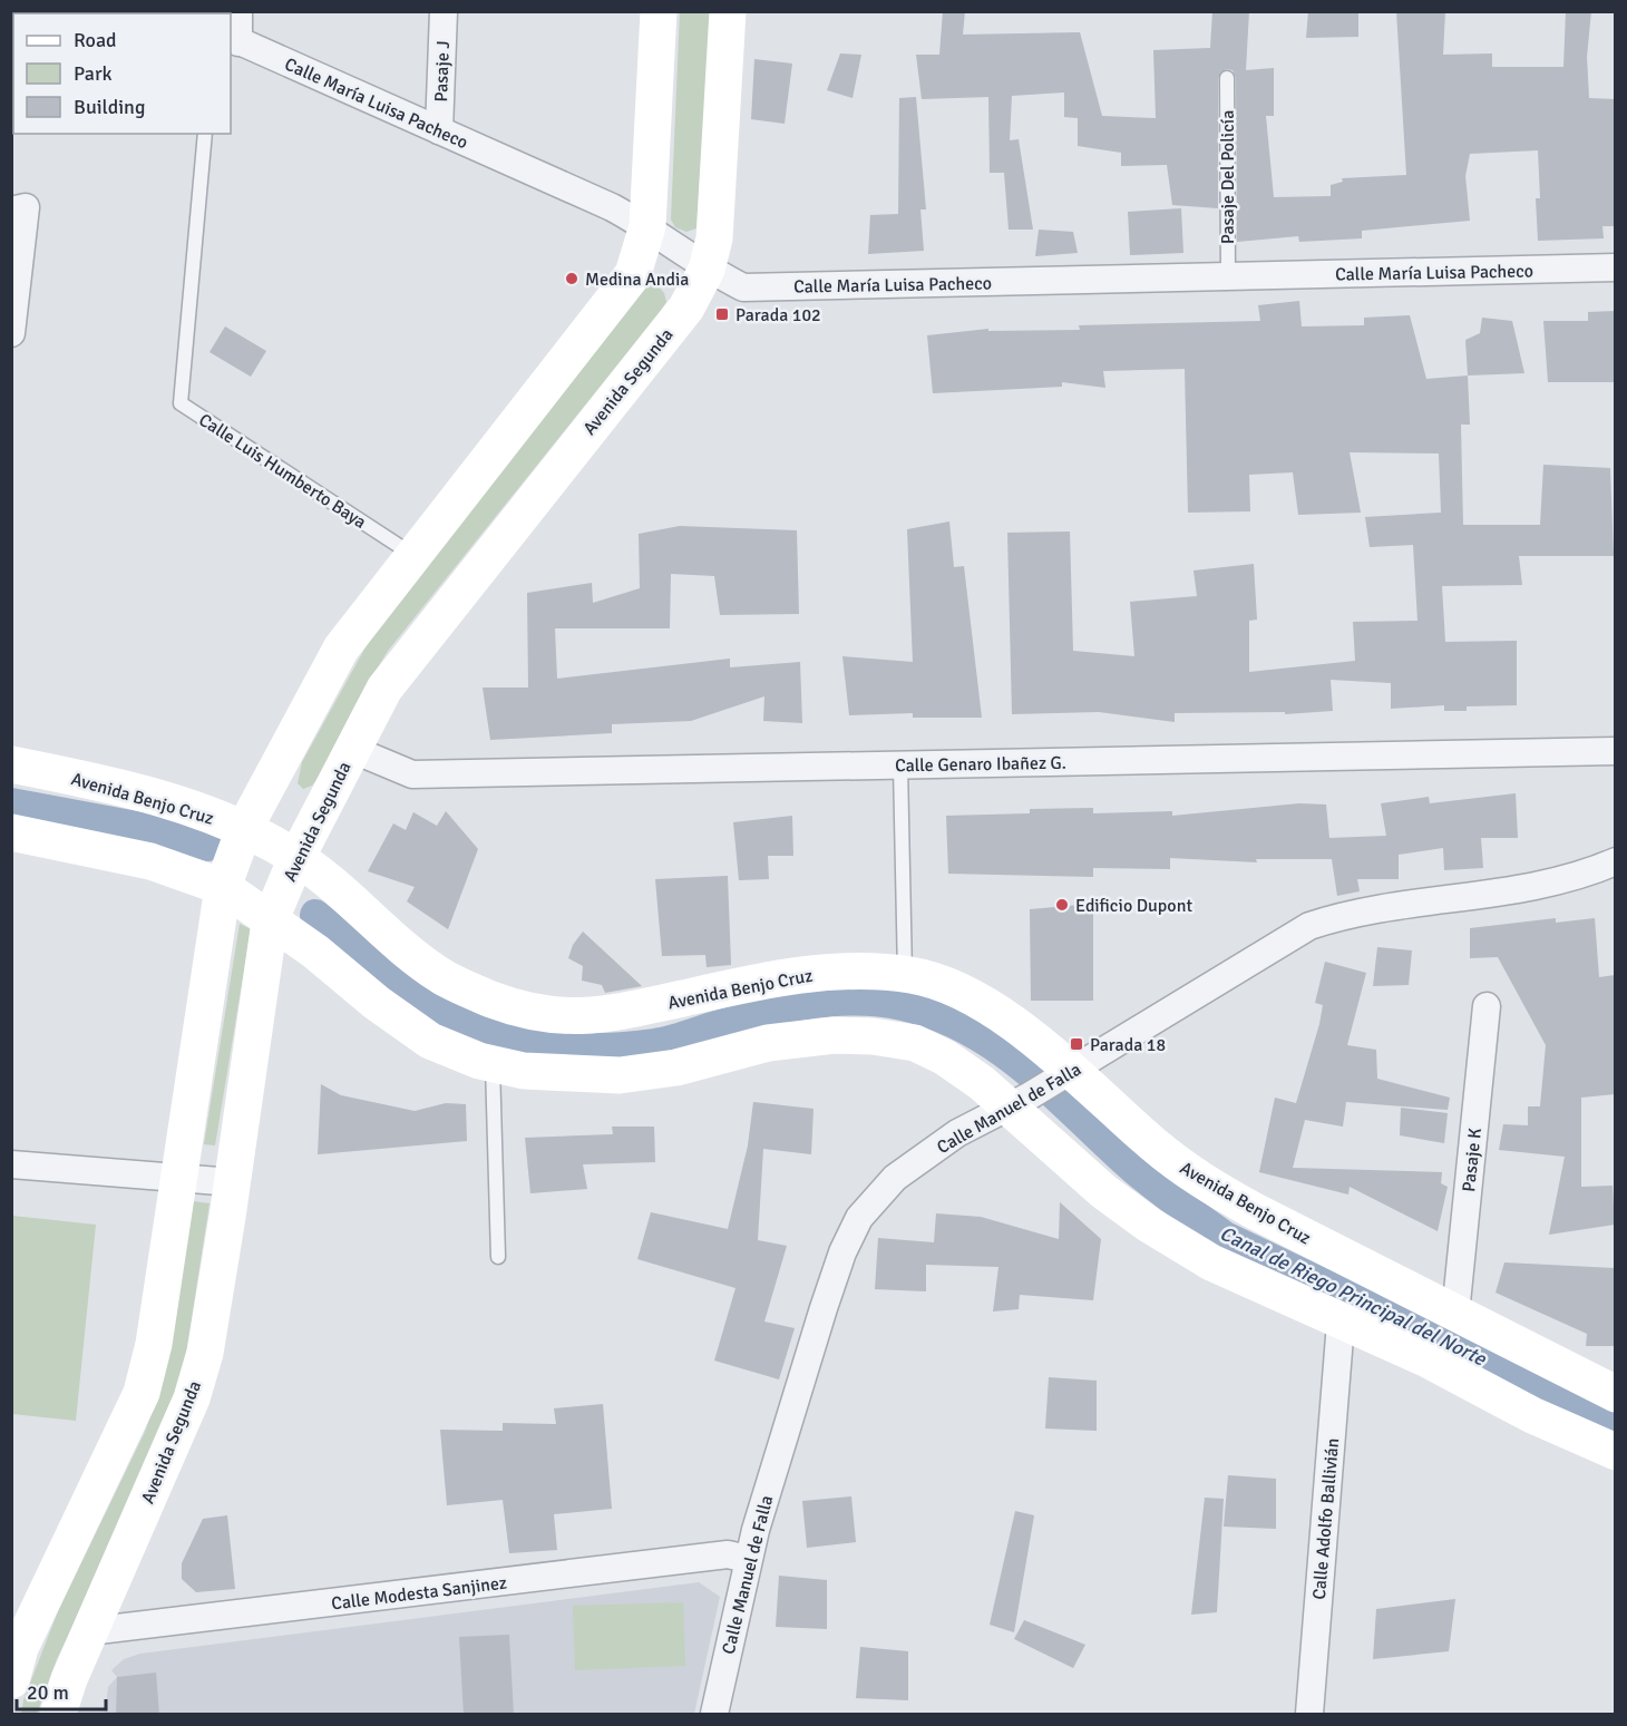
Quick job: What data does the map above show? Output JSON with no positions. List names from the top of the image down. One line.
{"streets":{"main road":["Avenida Segunda","Avenida Benjo Cruz"],"street":["Pasaje J","Calle María Luisa Pacheco","Calle Genaro Ibañez G.","Calle Manuel de Falla","Pasaje K","Calle Adolfo Ballivián","Calle Modesta Sanjinez"],"lane":["Pasaje Del Policía","Calle Luis Humberto Baya"]},"crossings":[["Pasaje J","Calle María Luisa Pacheco"],["Calle María Luisa Pacheco","Pasaje Del Policía"],["Calle María Luisa Pacheco","Avenida Segunda"],["Avenida Segunda","Calle Genaro Ibañez G."],["Avenida Segunda","Avenida Benjo Cruz"],["Avenida Segunda","Calle Modesta Sanjinez"],["Avenida Benjo Cruz","Calle Manuel de Falla"],["Avenida Benjo Cruz","Pasaje K"],["Calle Manuel de Falla","Calle Modesta Sanjinez"]],"water":["Canal de Riego Principal del Norte"],"places":{"other":["Medina Andia","Edificio Dupont"],"transit":["Parada 102","Parada 18"]},"legend":["Road","Park","Building"],"scale_bar":"20 m"}
